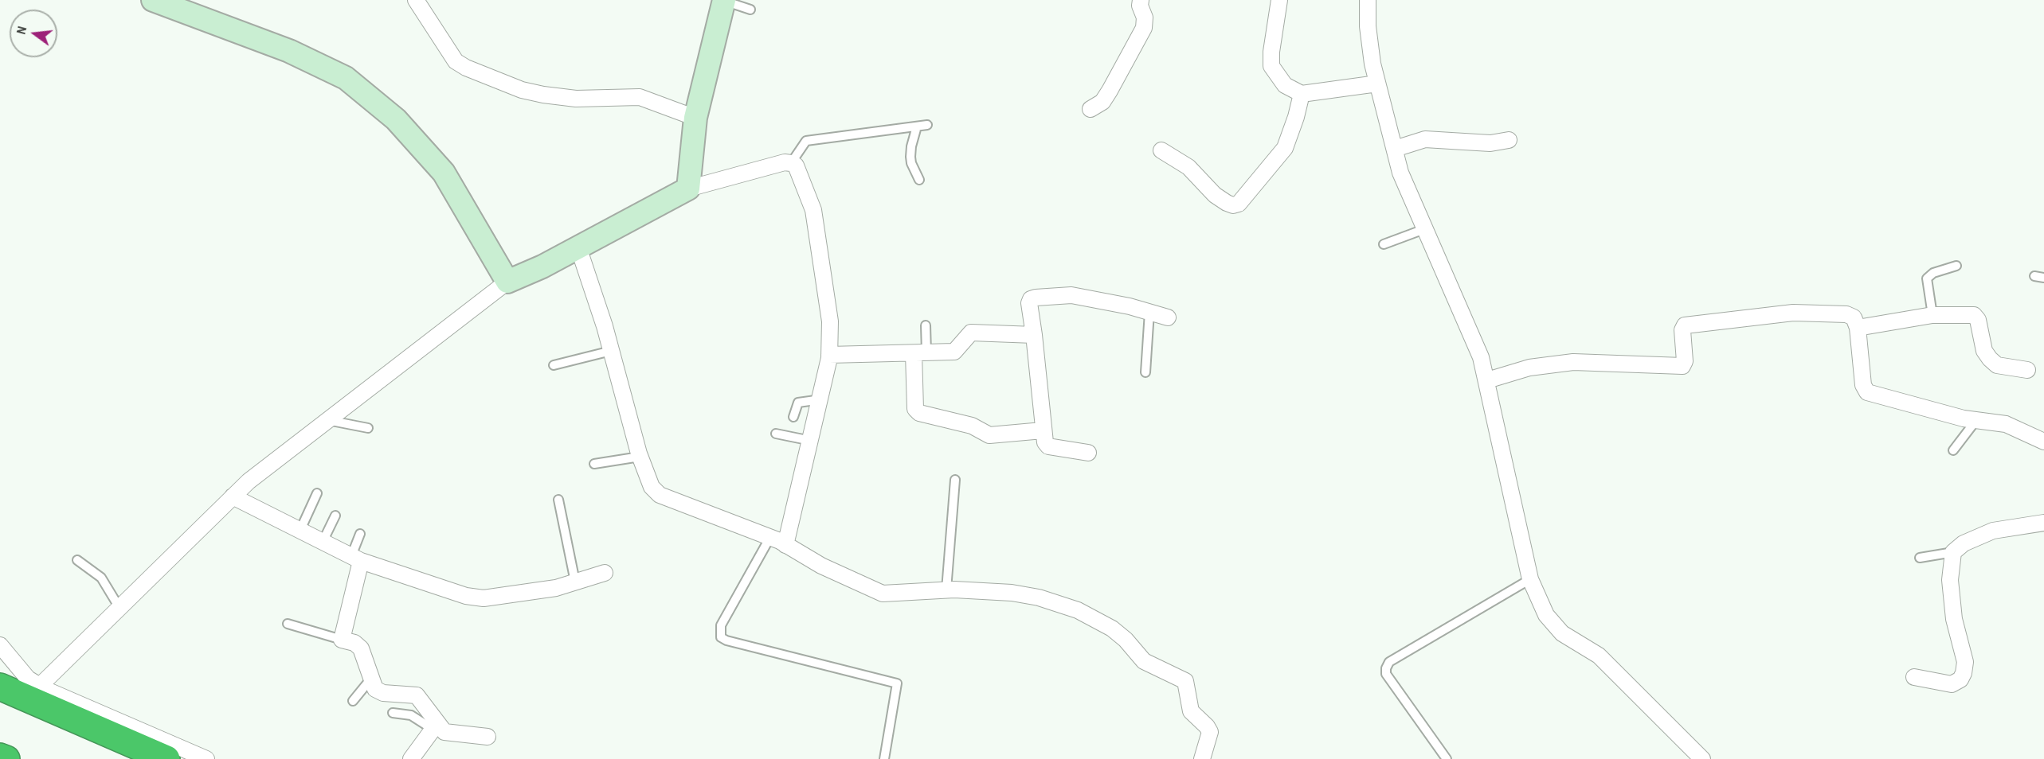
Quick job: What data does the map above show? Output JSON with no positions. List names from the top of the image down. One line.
{"north":"left"}
